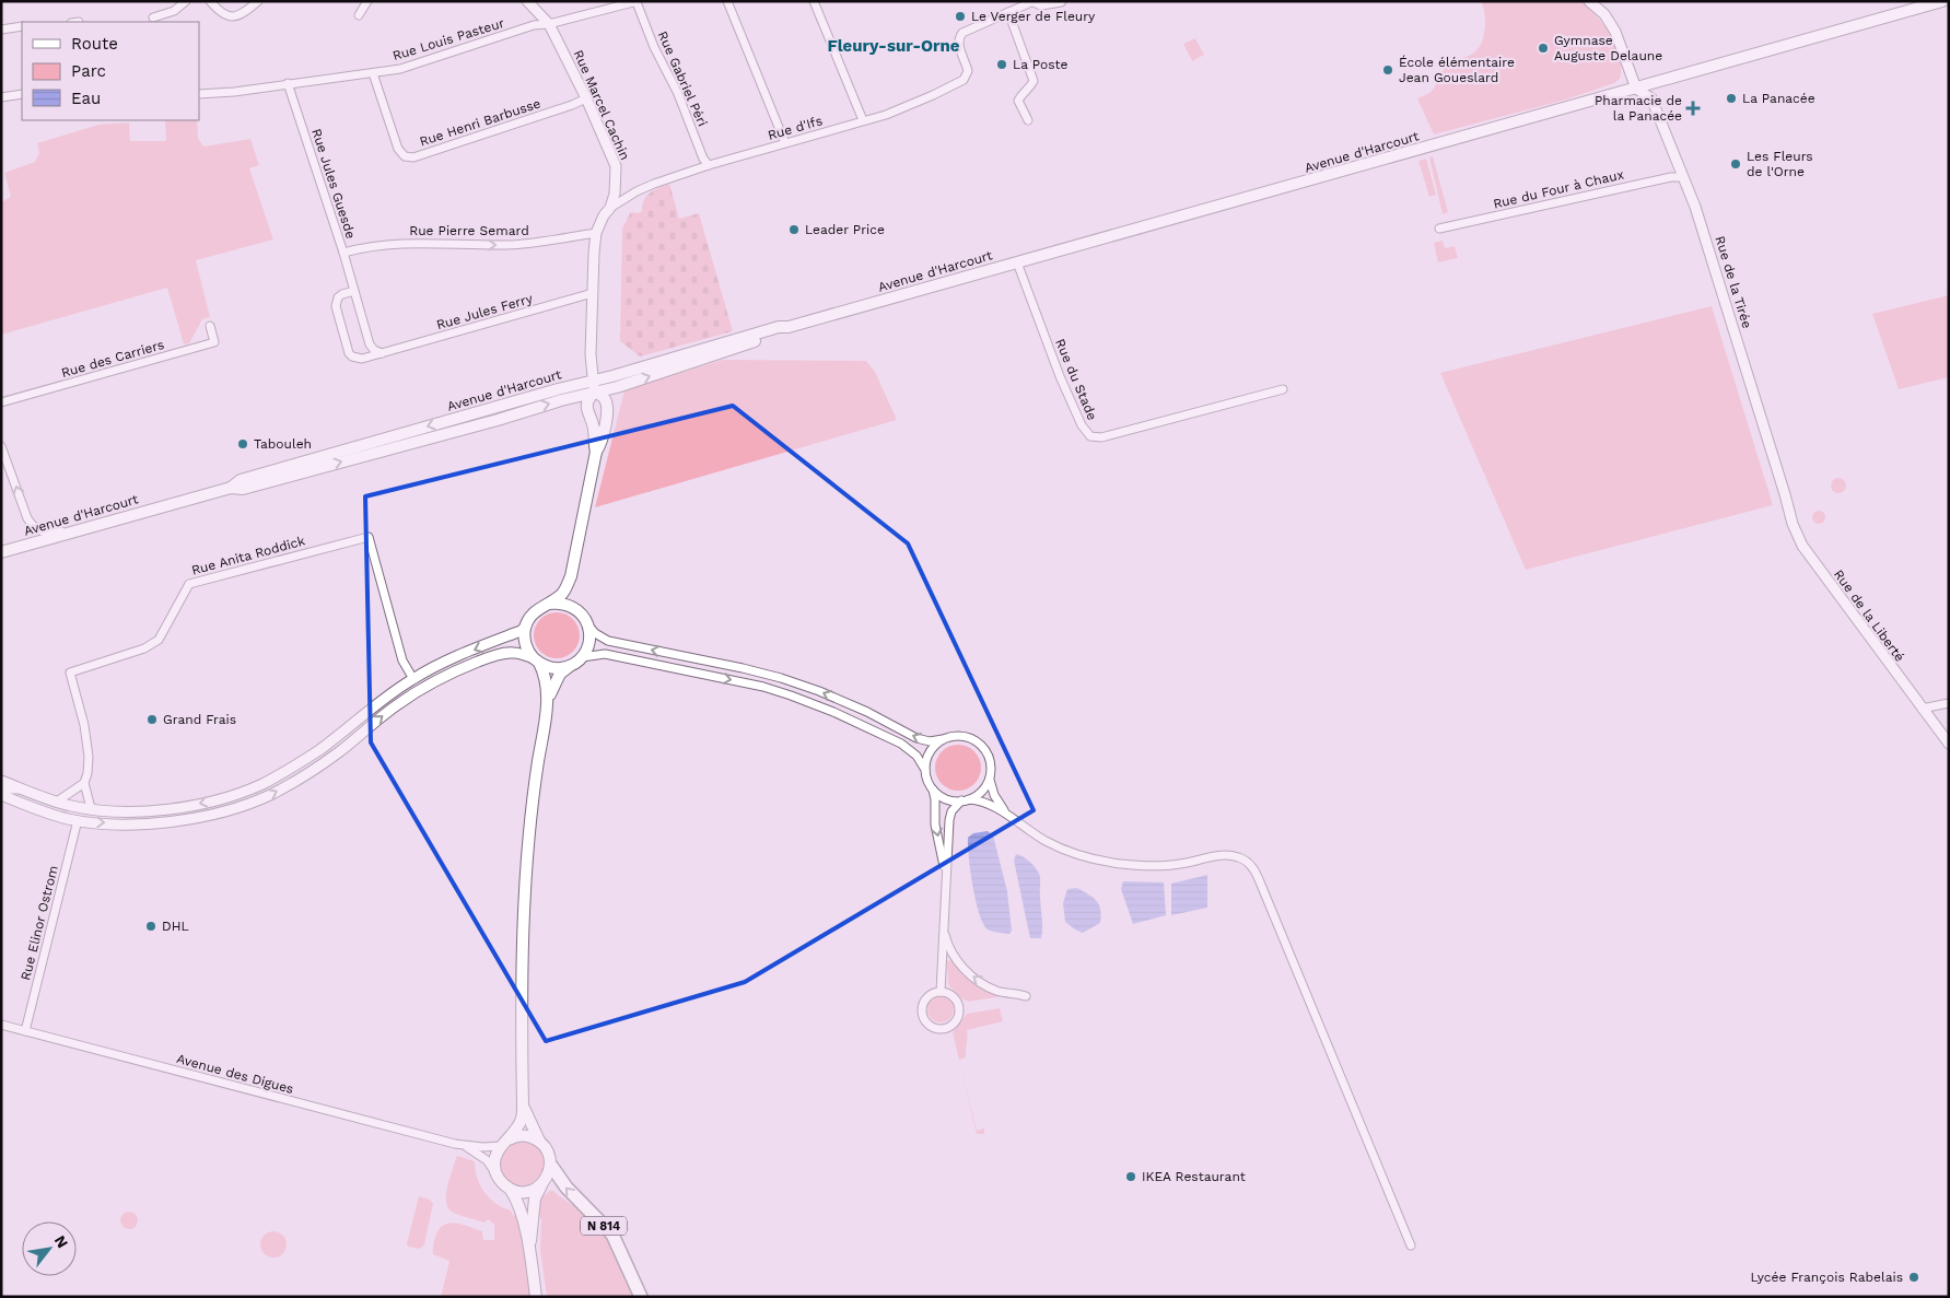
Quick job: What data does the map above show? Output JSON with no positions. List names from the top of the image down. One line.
{"streets":{"highway":["N 814"],"main road":["Avenue d'Harcourt"],"street":["Rue Louis Pasteur","Rue Gabriel Péri","Rue Marcel Cachin","Rue Henri Barbusse","Rue d'Ifs","Rue Jules Guesde","Rue du Four à Chaux","Rue Pierre Semard","Rue de la Tirée","Rue Jules Ferry","Rue des Carriers","Rue du Stade","Rue Anita Roddick","Rue de la Liberté","Rue Elinor Ostrom","Avenue des Digues"]},"crossings":[["Rue Louis Pasteur","Rue Gabriel Péri"],["Rue Louis Pasteur","Rue Marcel Cachin"],["Rue Louis Pasteur","Rue Henri Barbusse"],["Rue Louis Pasteur","Rue Jules Guesde"],["Rue Gabriel Péri","Rue d'Ifs"],["Rue Marcel Cachin","Rue Henri Barbusse"],["Rue Marcel Cachin","Rue d'Ifs"],["Rue Marcel Cachin","Avenue d'Harcourt"],["Rue Marcel Cachin","Rue Pierre Semard"],["Rue Marcel Cachin","Rue Jules Ferry"],["Avenue d'Harcourt","Rue de la Tirée"],["Avenue d'Harcourt","Rue du Stade"],["Rue Jules Guesde","Rue Pierre Semard"],["Rue Jules Guesde","Rue Jules Ferry"],["Rue du Four à Chaux","Rue de la Tirée"],["Rue de la Tirée","Rue de la Liberté"],["Rue Elinor Ostrom","Avenue des Digues"]],"one_way":["Rue Pierre Semard"],"districts":["Fleury-sur-Orne"],"places":{"other":["Le Verger de Fleury","Gymnase Auguste Delaune","La Poste","École élémentaire Jean Goueslard","La Panacée","Les Fleurs de l'Orne","Leader Price","Tabouleh","Grand Frais","DHL","IKEA Restaurant","Lycée François Rabelais"],"health":["Pharmacie de la Panacée"]},"legend":["Route","Parc","Eau"],"north":"top right"}
